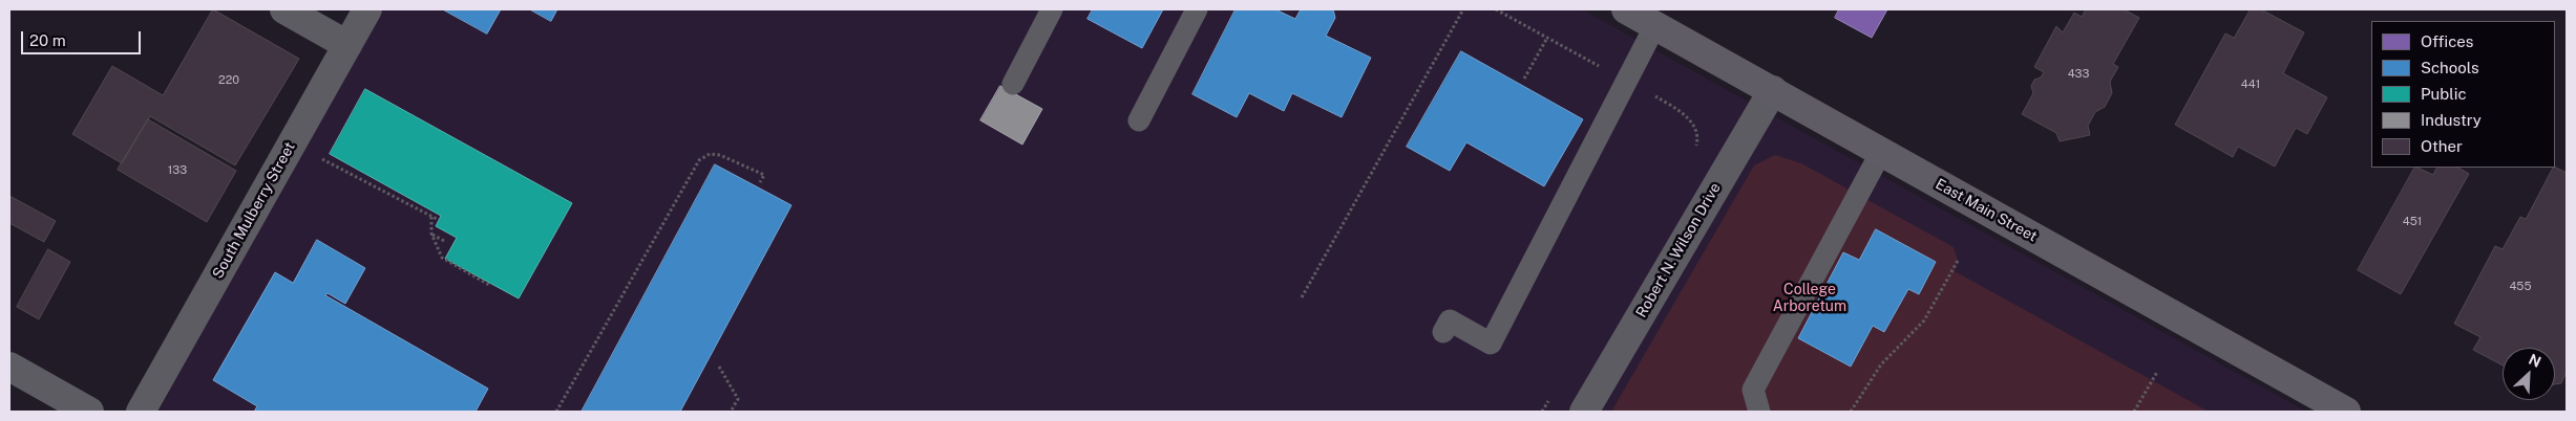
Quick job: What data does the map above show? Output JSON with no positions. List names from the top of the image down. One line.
{"streets":{"main road":["East Main Street"],"street":["South Mulberry Street","Robert N. Wilson Drive"]},"crossings":[["East Main Street","Robert N. Wilson Drive"]],"parks":["College Arboretum"],"house_numbers":["433","220","441","133","451","455"],"legend":["Offices","Schools","Public","Industry","Other"],"scale_bar":"20 m","north":"top right"}
